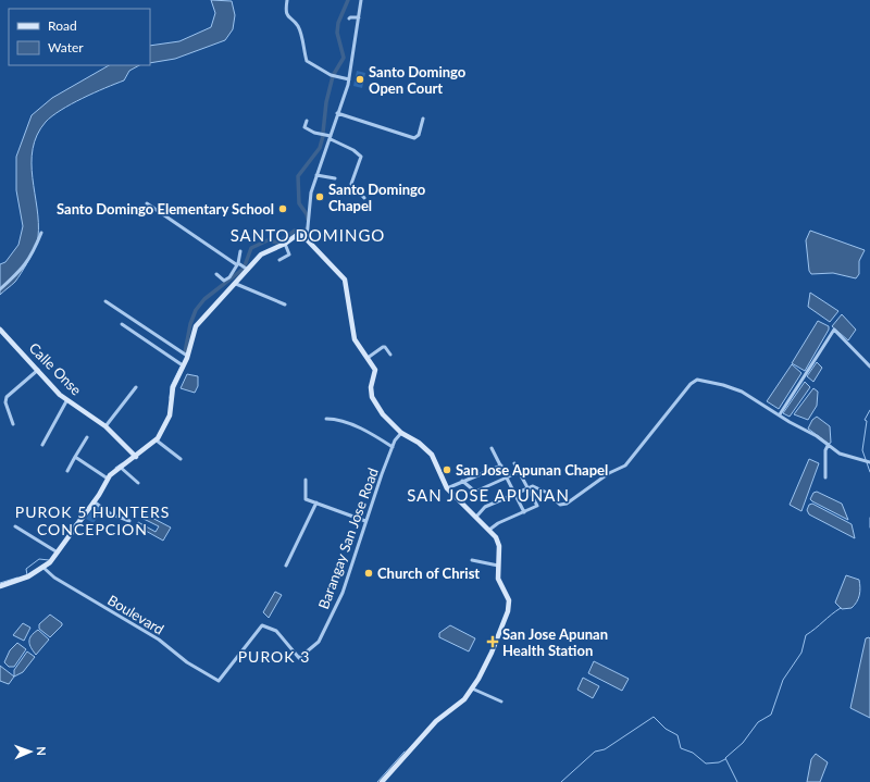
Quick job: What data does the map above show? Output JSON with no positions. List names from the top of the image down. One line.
{"streets":{"street":["Calle Onse","Barangay San Jose Road","Boulevard"]},"crossings":[["Barangay San Jose Road","Boulevard"]],"districts":["SANTO DOMINGO","SAN JOSE APUNAN","PUROK 5 HUNTERS CONCEPCION","PUROK 3"],"places":{"other":["Santo Domingo Open Court","Santo Domingo Chapel","Santo Domingo Elementary School","San Jose Apunan Chapel","Church of Christ"],"health":["San Jose Apunan Health Station"]},"legend":["Road","Water"],"north":"right"}
